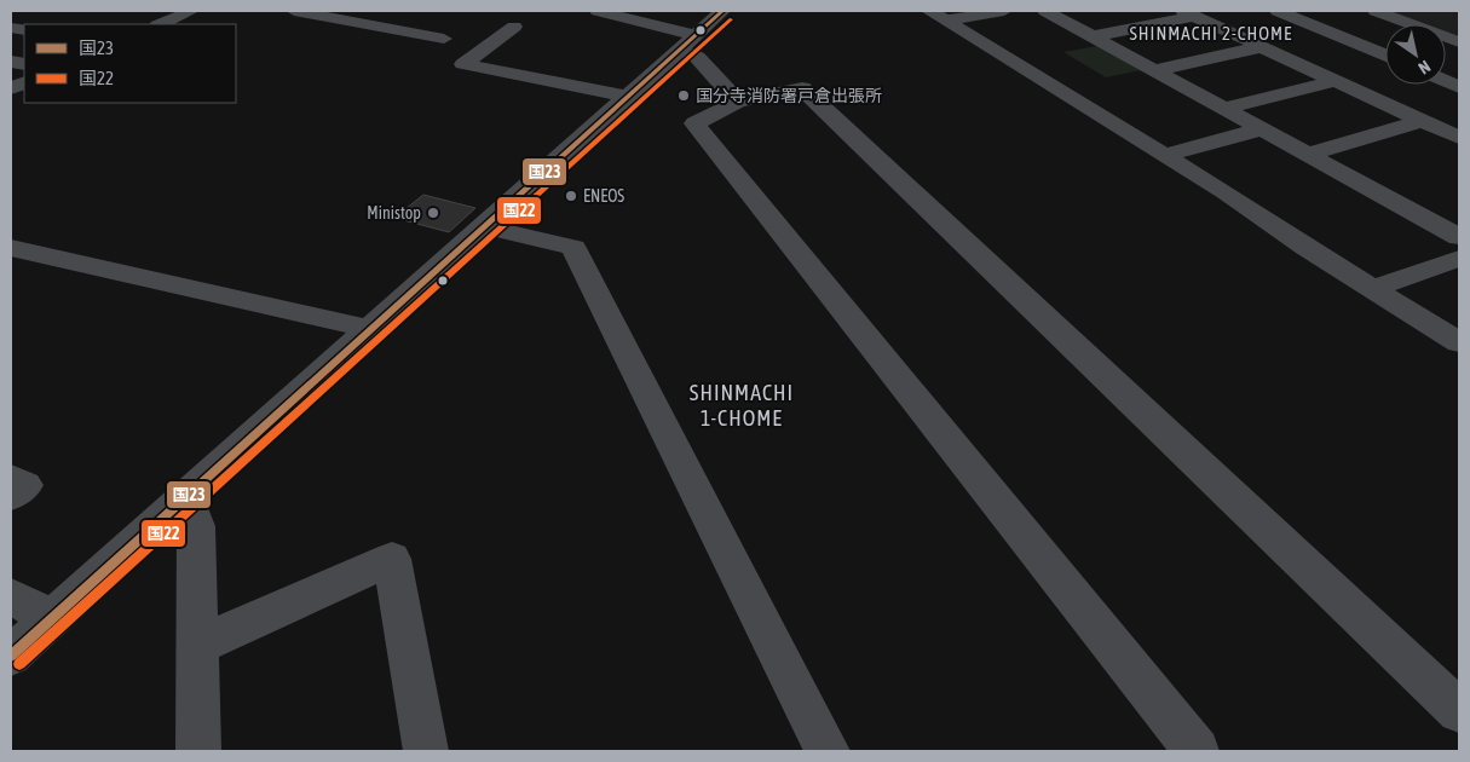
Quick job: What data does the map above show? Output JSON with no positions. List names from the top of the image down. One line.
{"districts":["SHINMACHI 2-CHOME","SHINMACHI 1-CHOME"],"places":["国分寺消防署戸倉出張所","ENEOS","Ministop"],"lines":["transit line 国23","transit line 国22"],"legend":["国23","国22"],"north":"bottom right"}
